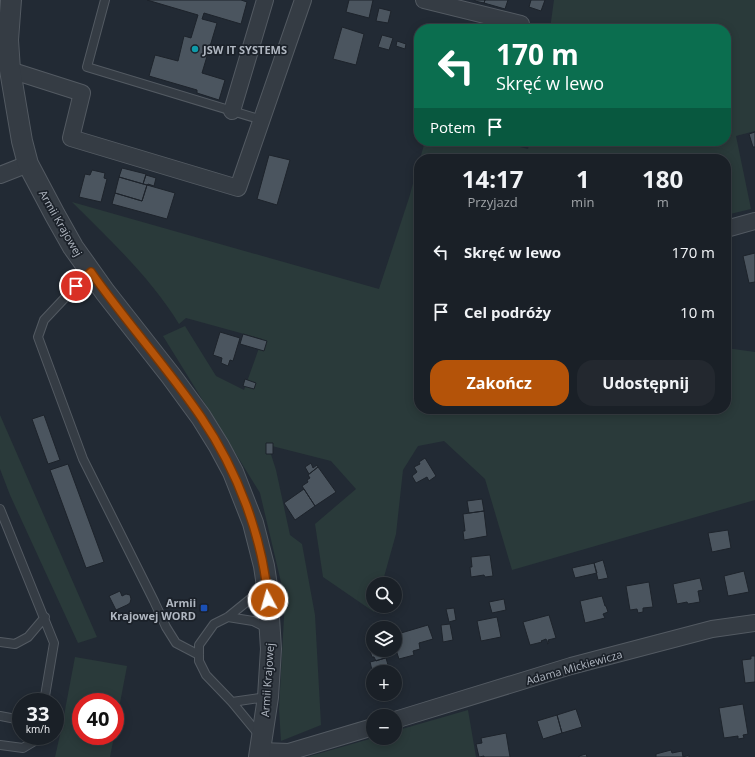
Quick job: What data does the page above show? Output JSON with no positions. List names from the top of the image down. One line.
{"streets":{"street":["Armii Krajowej","Adama Mickiewicza"]},"places":{"other":["JSW IT SYSTEMS"],"transit":["Armii Krajowej WORD"]},"page":{"turn":["170 m","Skręć w lewo"],"then":"Potem","eta":["14:17","Przyjazd","1","min","180","m"],"list":[{"name":"Skręć w lewo","value":"170 m"},{"name":"Cel podróży","value":"10 m"}],"buttons":["Zakończ","Udostępnij"],"map_buttons":["+","−"],"speed":"33 km/h","limit":"40"}}
